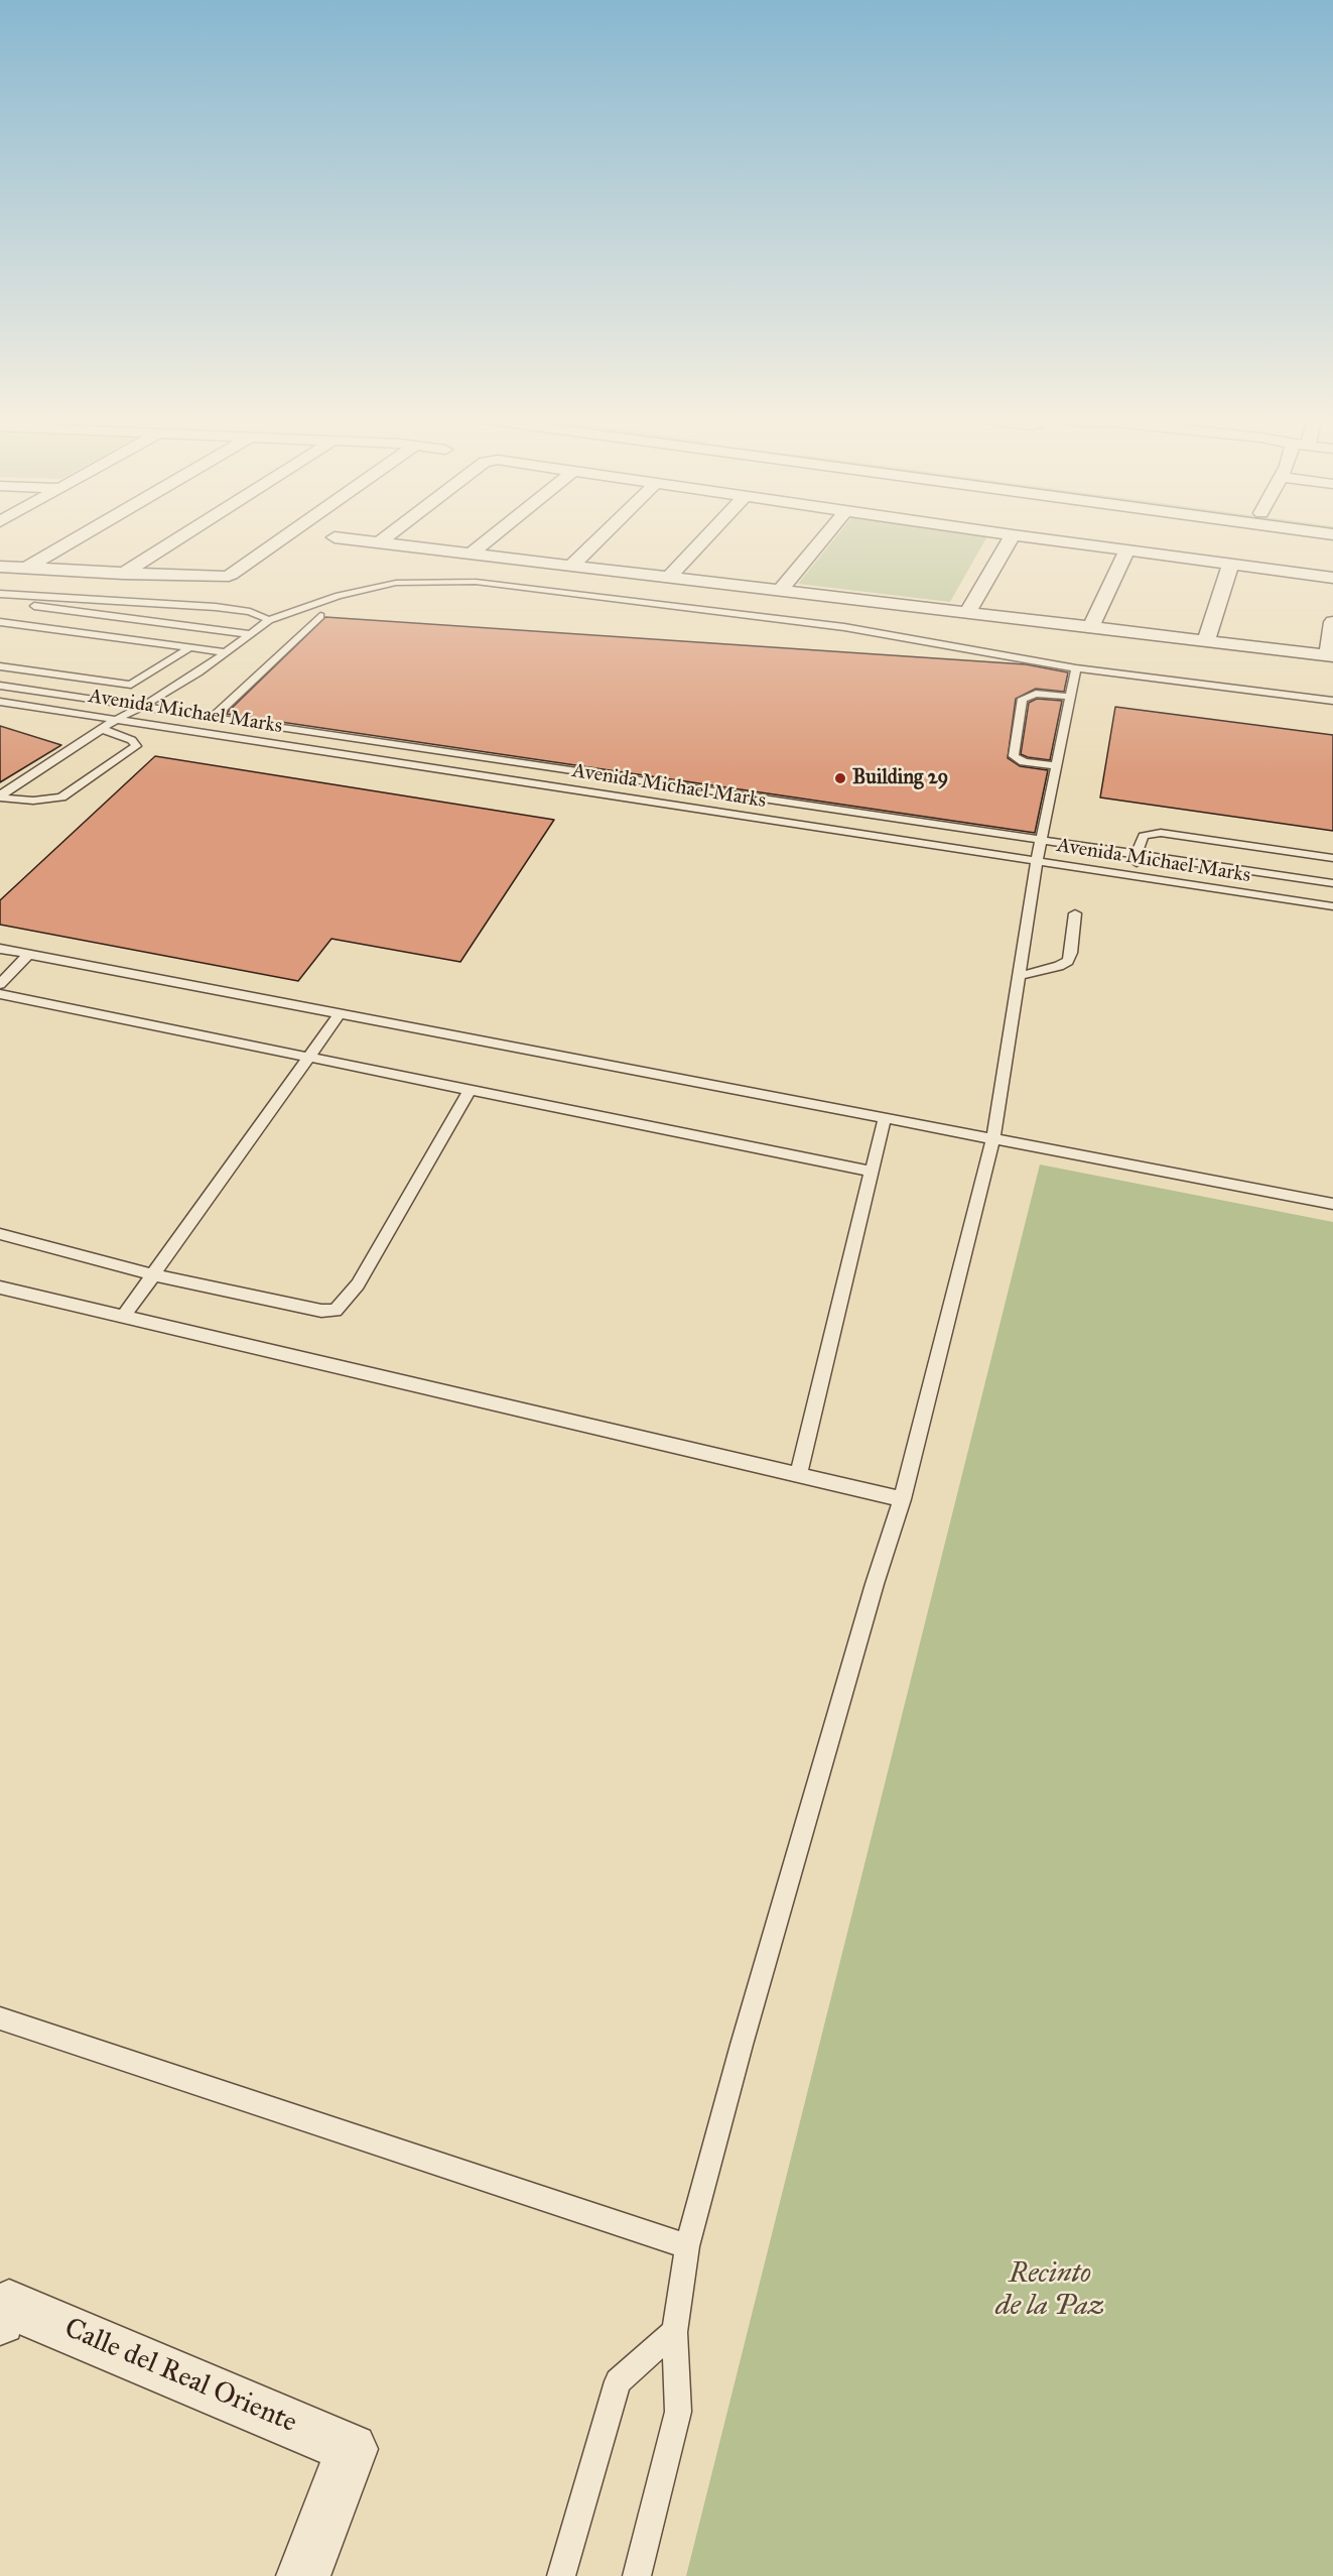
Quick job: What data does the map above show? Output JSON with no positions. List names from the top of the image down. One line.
{"streets":{"street":["Calle del Real Oriente"],"lane":["Avenida Michael Marks"]},"parks":["Recinto de la Paz"],"places":["Building 29"]}
